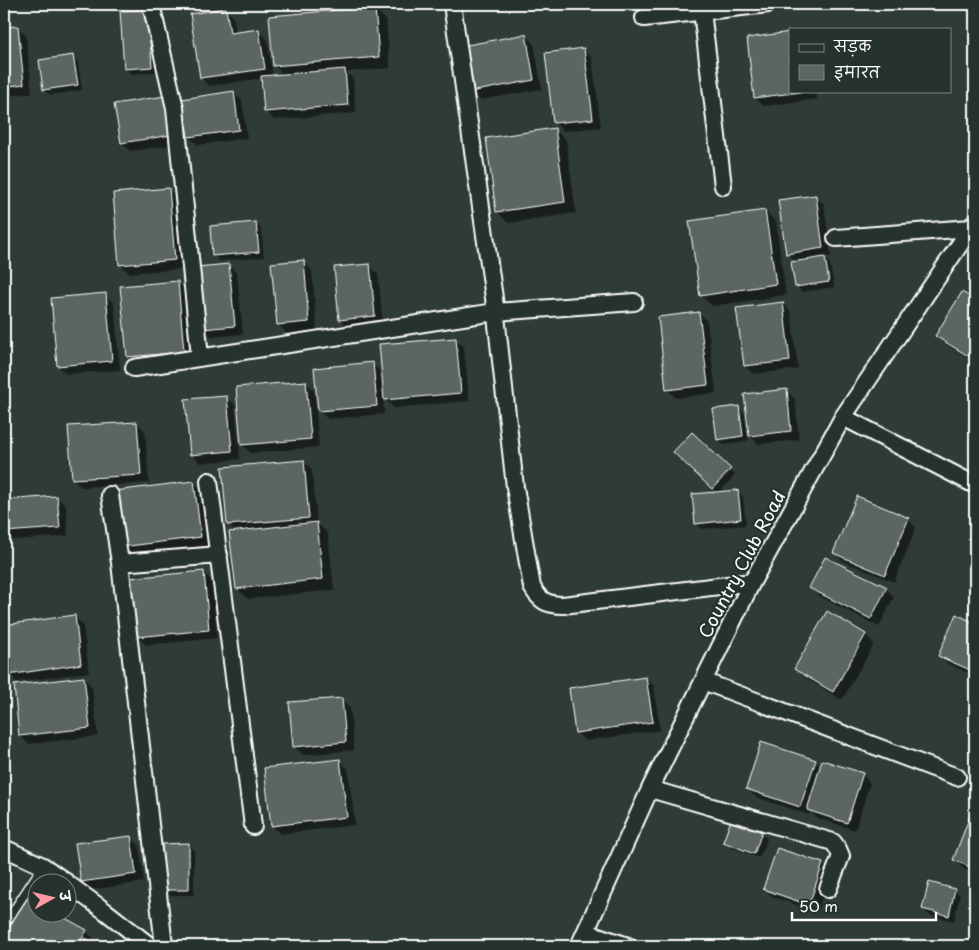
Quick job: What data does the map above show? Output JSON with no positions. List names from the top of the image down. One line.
{"streets":{"street":["Country Club Road"]},"legend":["सड़क","इमारत"],"scale_bar":"50 m","north":"right"}
